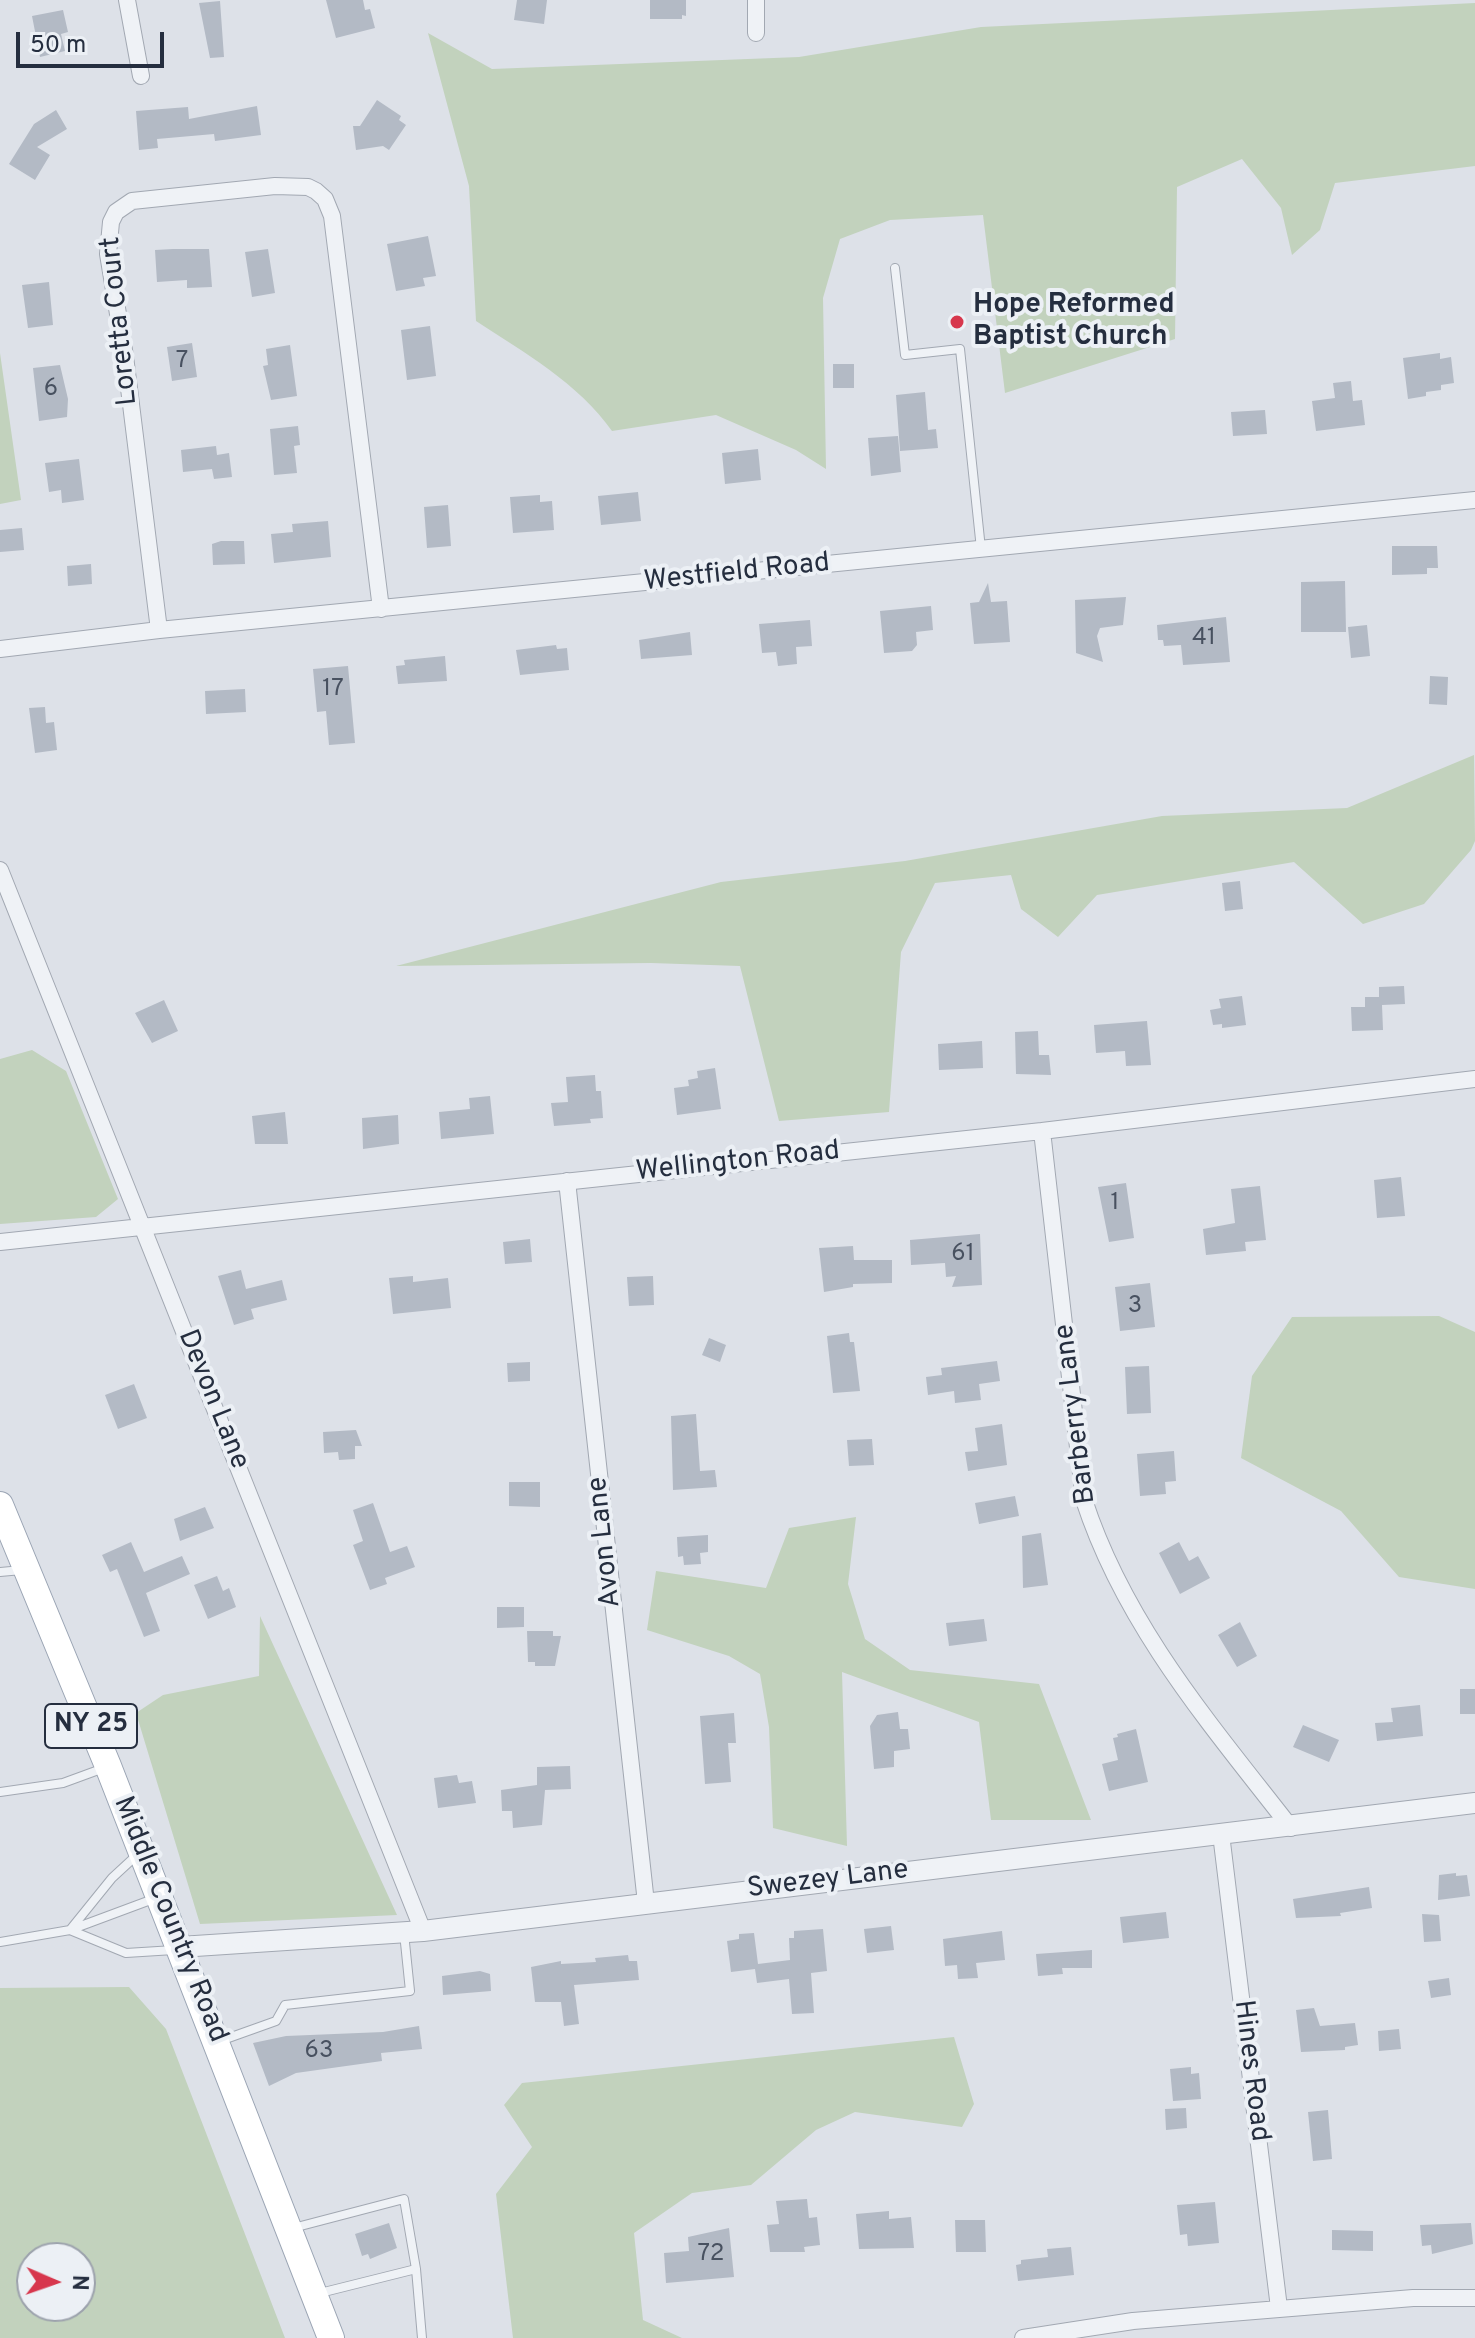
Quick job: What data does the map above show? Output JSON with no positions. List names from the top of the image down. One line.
{"streets":{"main road":["NY 25","Middle Country Road"],"street":["Loretta Court","Westfield Road","Wellington Road","Devon Lane","Barberry Lane","Avon Lane","Swezey Lane","Hines Road"]},"crossings":[["Loretta Court","Westfield Road"],["Wellington Road","Devon Lane"],["Wellington Road","Barberry Lane"],["Wellington Road","Avon Lane"],["Devon Lane","Swezey Lane"],["Barberry Lane","Swezey Lane"],["Avon Lane","Swezey Lane"],["Swezey Lane","Middle Country Road"],["Swezey Lane","Hines Road"]],"places":["Hope Reformed Baptist Church"],"house_numbers":["7","6","41","17","1","61","3","63","72"],"scale_bar":"50 m","north":"right"}
